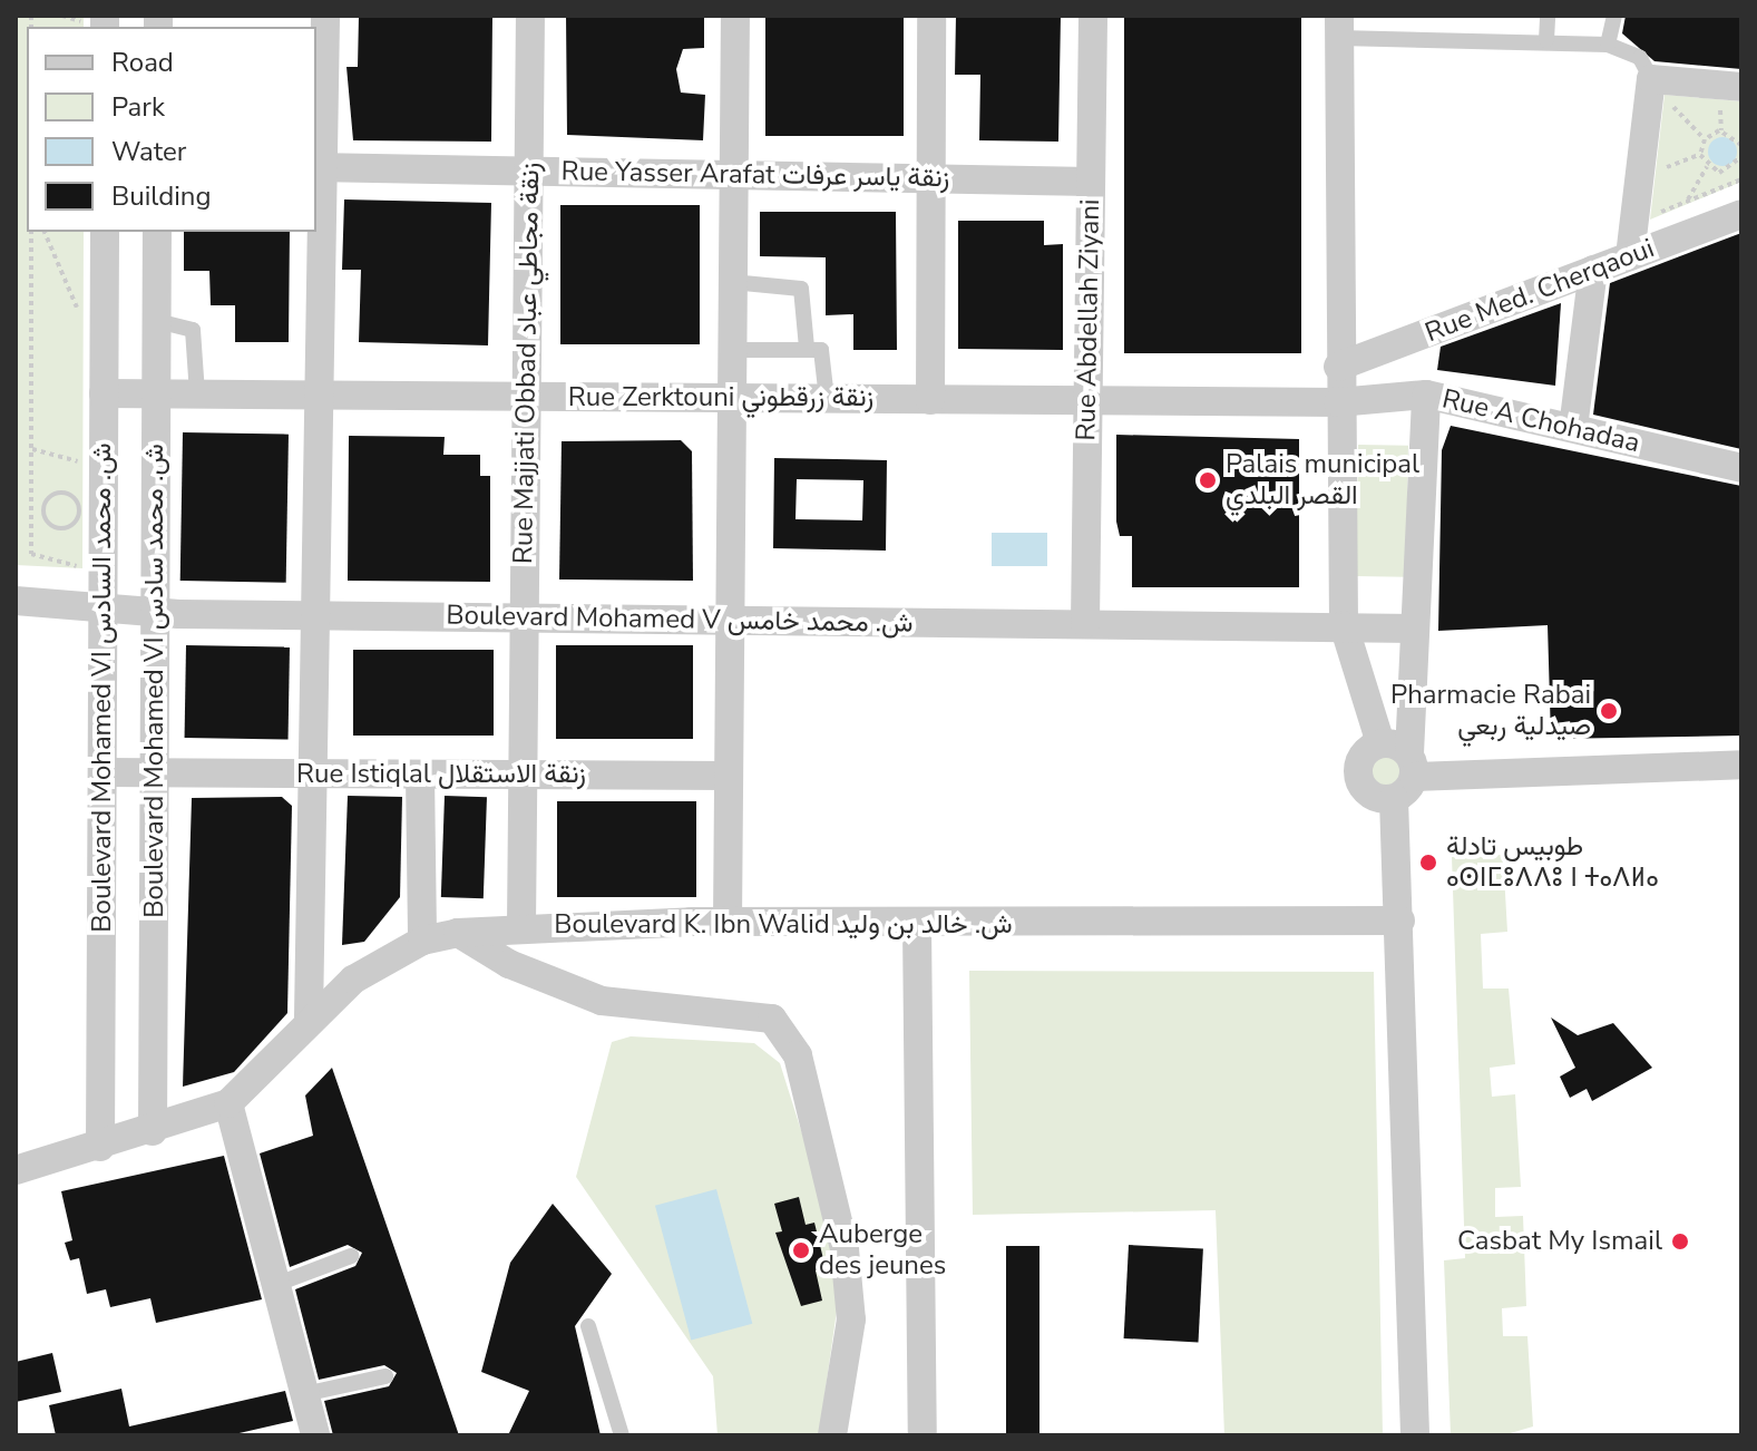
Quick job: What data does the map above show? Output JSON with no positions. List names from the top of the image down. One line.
{"streets":{"street":["Rue Yasser Arafat زنقة ياسر عرفات","Rue Med. Cherqaoui","Rue Abdellah Ziyani","Rue Majjati Obbad زنقة مجاطي عباد","Rue Zerktouni زنقة زرقطوني","Rue A Chohadaa","Boulevard Mohamed V ش. محمد خامس","Boulevard Mohamed VI ش. محمد سادس","Boulevard Mohamed VI ش. محمد السادس","Rue Istiqlal زنقة الاستقلال","Boulevard K. Ibn Walid ش. خالد بن وليد"]},"crossings":[["Rue Yasser Arafat زنقة ياسر عرفات","Rue Abdellah Ziyani"],["Rue Yasser Arafat زنقة ياسر عرفات","Rue Majjati Obbad زنقة مجاطي عباد"],["Rue Abdellah Ziyani","Rue Zerktouni زنقة زرقطوني"],["Rue Abdellah Ziyani","Boulevard Mohamed V ش. محمد خامس"],["Rue Majjati Obbad زنقة مجاطي عباد","Rue Zerktouni زنقة زرقطوني"],["Rue Majjati Obbad زنقة مجاطي عباد","Boulevard Mohamed V ش. محمد خامس"],["Rue Majjati Obbad زنقة مجاطي عباد","Rue Istiqlal زنقة الاستقلال"],["Rue Majjati Obbad زنقة مجاطي عباد","Boulevard K. Ibn Walid ش. خالد بن وليد"],["Rue Zerktouni زنقة زرقطوني","Rue A Chohadaa"],["Rue Zerktouni زنقة زرقطوني","Boulevard Mohamed VI ش. محمد سادس"],["Rue Zerktouni زنقة زرقطوني","Boulevard Mohamed VI ش. محمد السادس"],["Boulevard Mohamed V ش. محمد خامس","Boulevard Mohamed VI ش. محمد سادس"],["Boulevard Mohamed V ش. محمد خامس","Boulevard Mohamed VI ش. محمد السادس"],["Boulevard Mohamed VI ش. محمد سادس","Rue Istiqlal زنقة الاستقلال"],["Boulevard Mohamed VI ش. محمد السادس","Rue Istiqlal زنقة الاستقلال"]],"places":["Palais municipal القصر البلدي","Pharmacie Rabai صيدلية ربعي","طوبيس تادلة ⴰⵙⵏⵎⵓⴷⴷⵓ ⵏ ⵜⴰⴷⵍⴰ","Casbat My Ismail","Auberge des jeunes"],"legend":["Road","Park","Water","Building"]}
